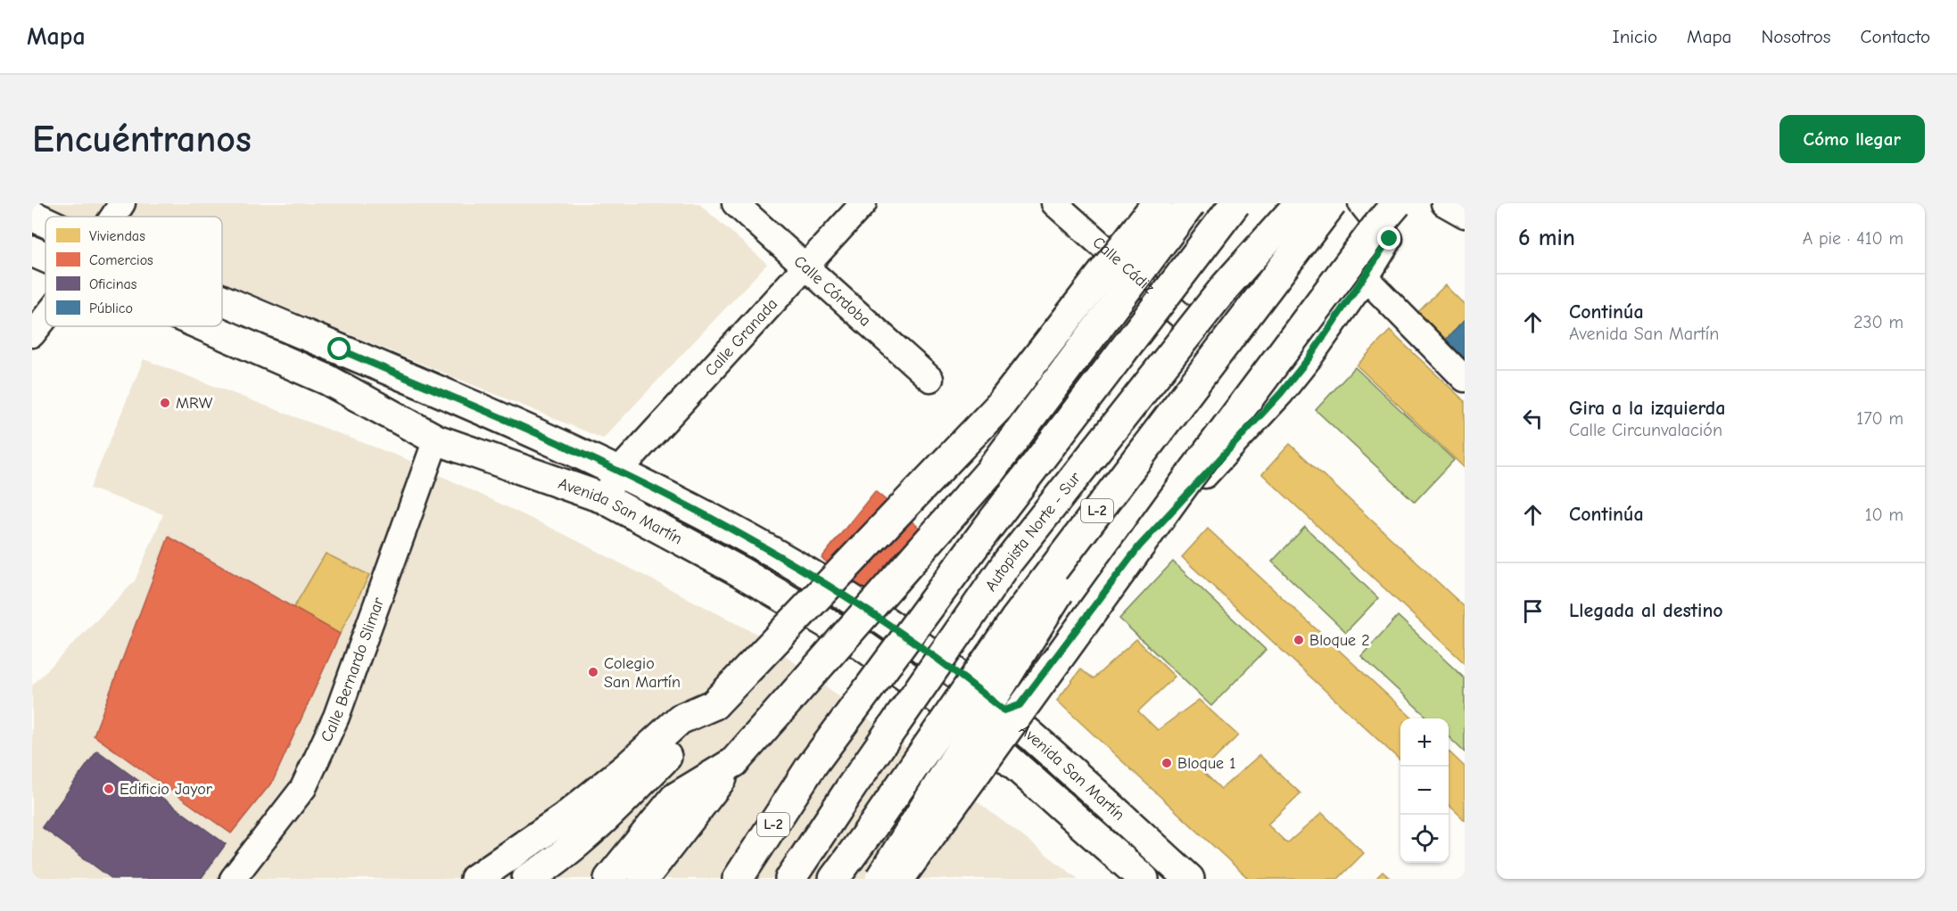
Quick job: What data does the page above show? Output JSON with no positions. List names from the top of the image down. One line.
{"streets":{"main road":["L-2","Avenida San Martín","Autopista Norte - Sur"],"street":["Calle Cádiz","Calle Córdoba","Calle Granada","Calle Bernardo Slimar"]},"crossings":[["Calle Córdoba","Calle Granada"],["Calle Granada","Avenida San Martín"],["Avenida San Martín","Calle Bernardo Slimar"]],"places":["MRW","Bloque 2","Colegio San Martín","Bloque 1","Edificio Jayor"],"legend":["Viviendas","Comercios","Oficinas","Público"],"page":{"header":"Mapa","nav":["Inicio","Mapa","Nosotros","Contacto"],"buttons":"Cómo llegar","title":"Encuéntranos","heading":["6 min","A pie · 410 m"],"list":[["Continúa","Avenida San Martín","230 m"],["Gira a la izquierda","Calle Circunvalación","170 m"],["Continúa","10 m"],"Llegada al destino"],"map_buttons":["+","−"]}}
